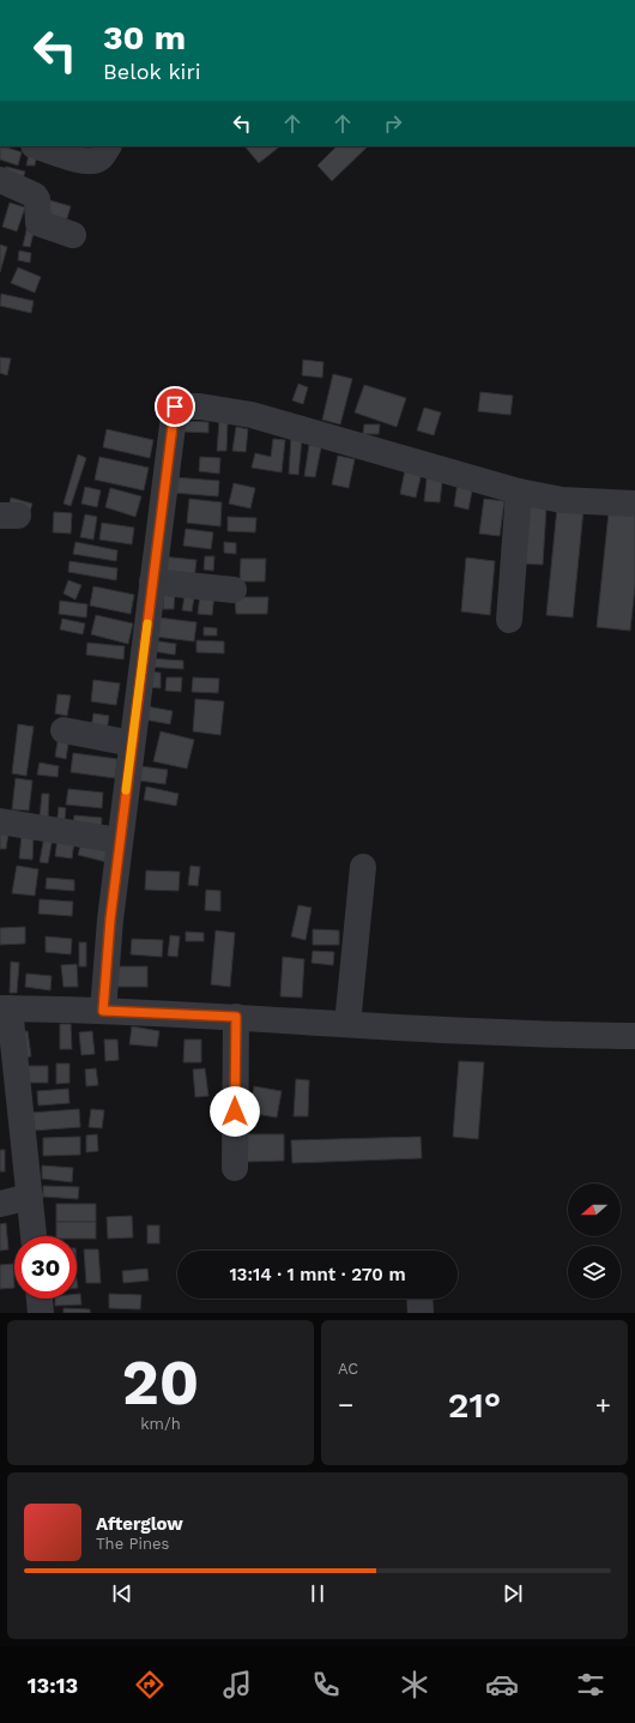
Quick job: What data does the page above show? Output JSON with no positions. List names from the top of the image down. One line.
{"north":"left","page":{"turn":["30 m","Belok kiri"],"limit":"30","trip":"13:14 · 1 mnt · 270 m","tile":[["20","km/h"],"AC"],"heat":["−","21°","+"],"song":["Afterglow","The Pines"],"tabs":"13:13"}}
